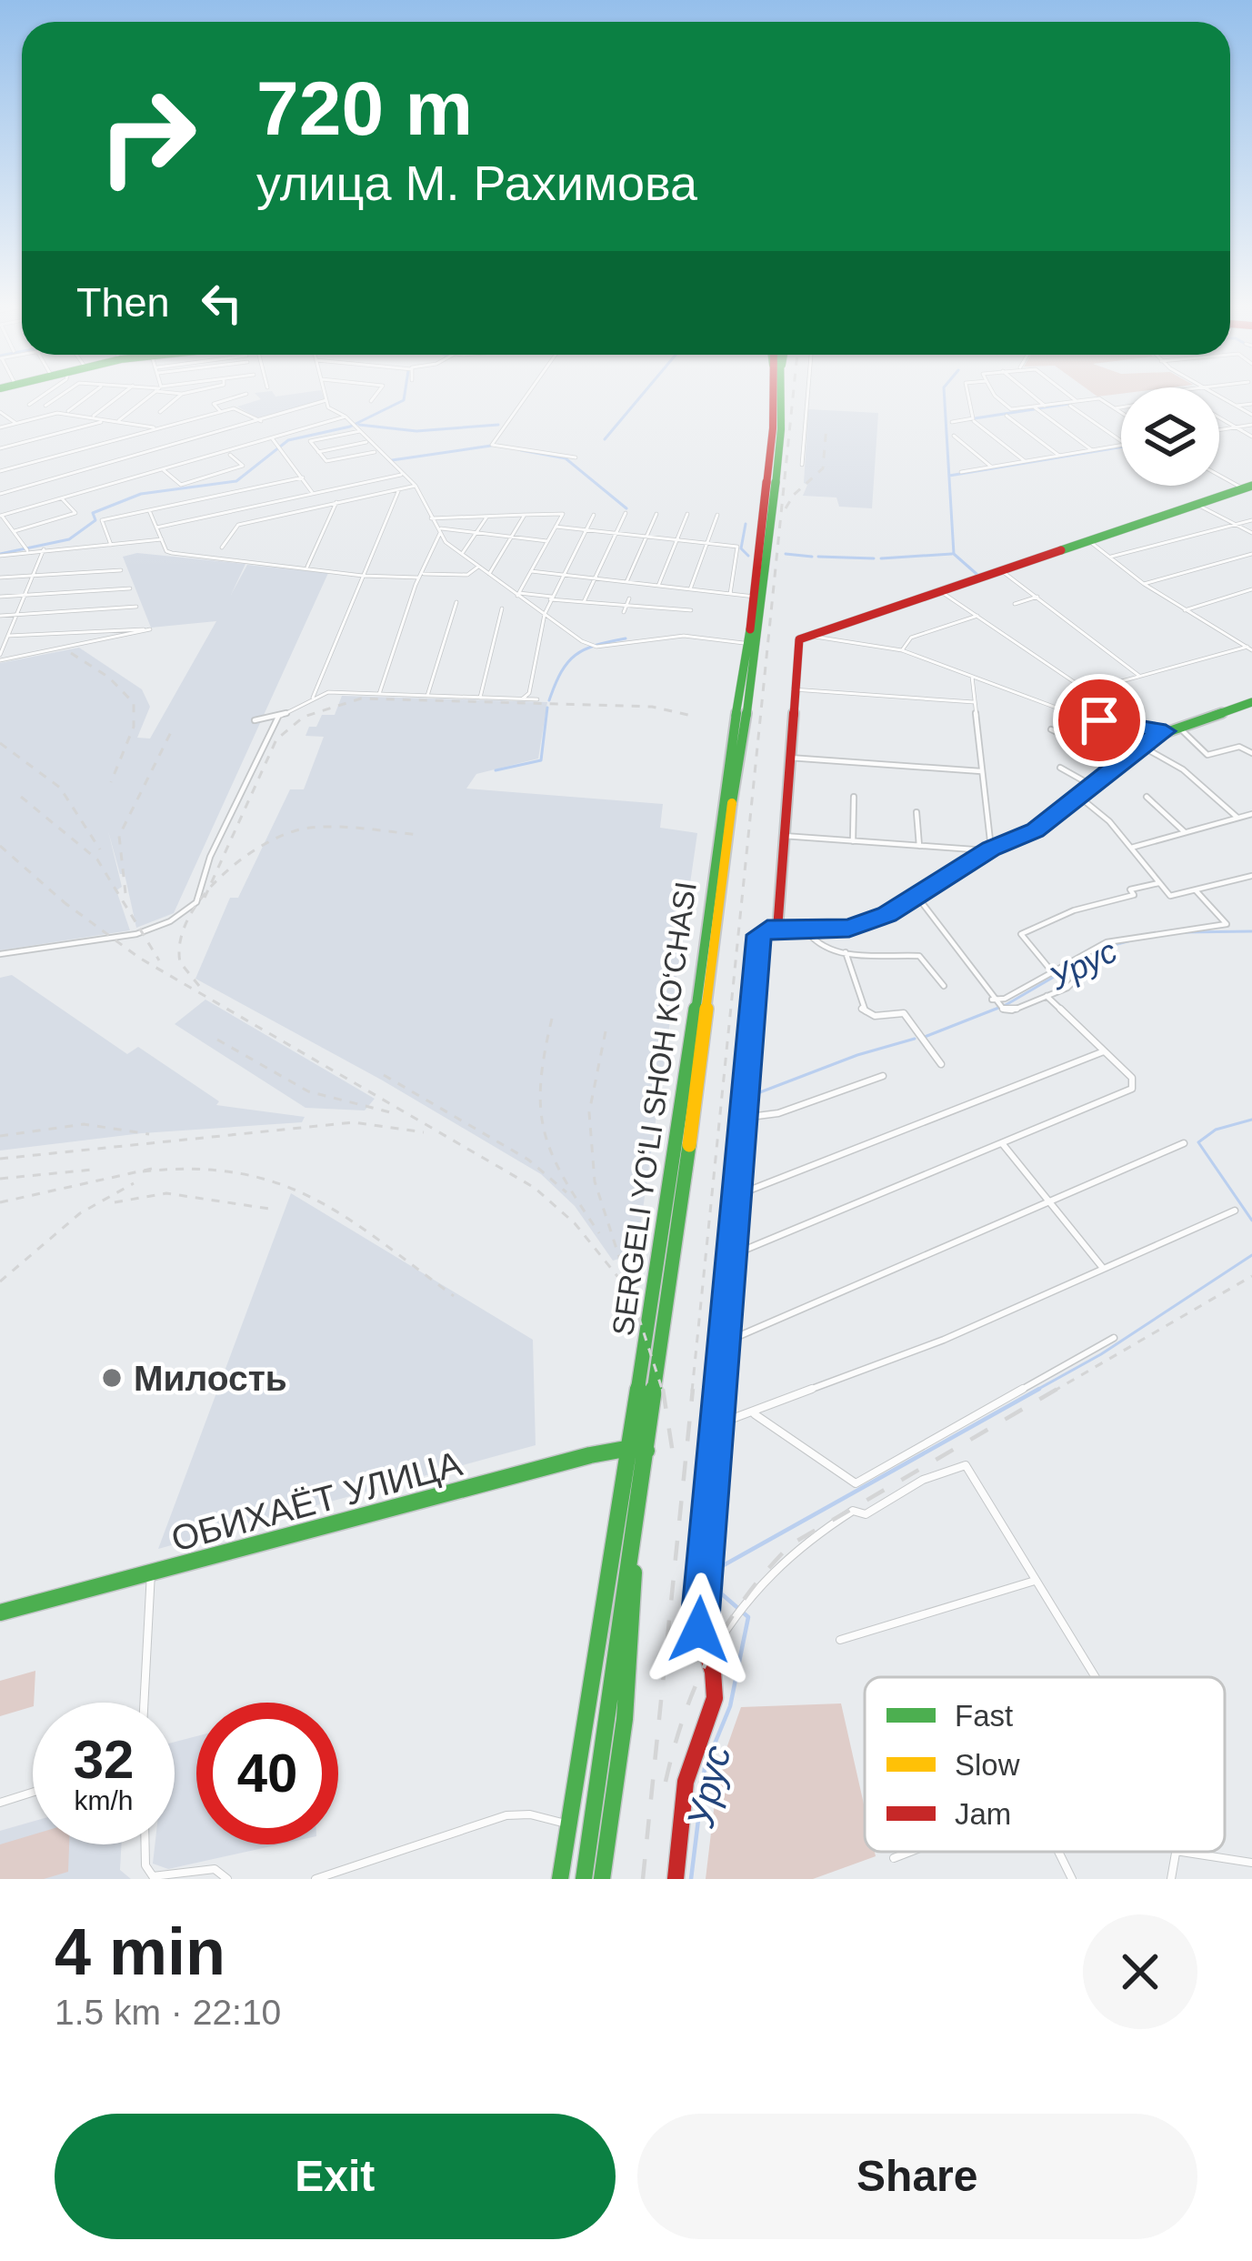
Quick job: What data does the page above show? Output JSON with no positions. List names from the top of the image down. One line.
{"streets":{"main road":["SERGELI YO‘LI SHOH KO‘CHASI","ОБИХАЁТ УЛИЦА"]},"crossings":[["SERGELI YO‘LI SHOH KO‘CHASI","ОБИХАЁТ УЛИЦА"]],"water":["Урус"],"places":["Милость"],"legend":["Fast","Slow","Jam"],"page":{"turn":["720 m","улица М. Рахимова"],"then":"Then","speed":"32 km/h","limit":"40","heading":["4 min","1.5 km · 22:10"],"buttons":["Exit","Share"]}}
